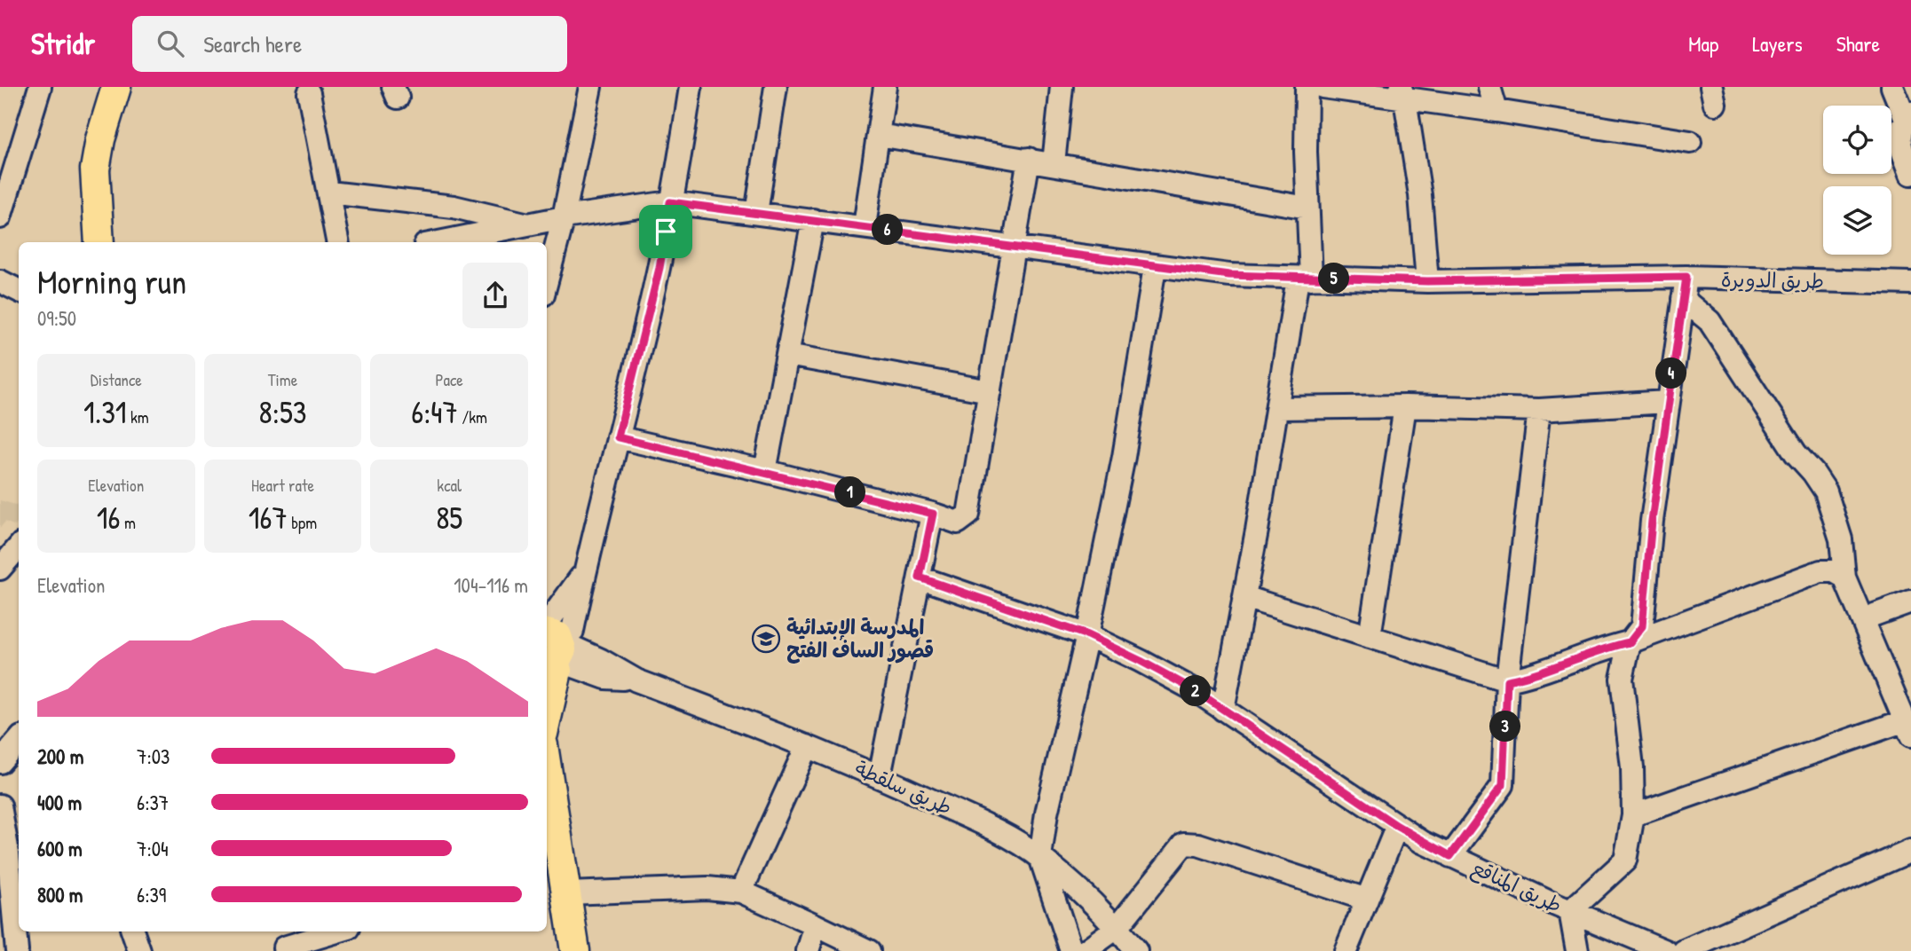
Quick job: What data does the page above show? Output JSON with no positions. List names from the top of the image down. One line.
{"streets":{"street":["طريق الدويرة","طريق سلقطة","طريق المناقع"]},"places":{"school or university":["المدرسة الإبتدائية قصور الساف الفتح"]},"page":{"header":"Stridr","search":"Search here","nav":["Map","Layers","Share"],"pins":["6","5","4","1","2","3"],"heading":["Morning run","09:50"],"stats":[["Distance","1.31 km"],["Time","8:53"],["Pace","6:47 /km"],["Elevation","16 m"],["Heart rate","167 bpm"],["kcal","85"]],"chart":["Elevation","104–116 m"],"list":[{"name":"200 m","note":"7:03"},{"name":"400 m","note":"6:37"},{"name":"600 m","note":"7:04"},{"name":"800 m","note":"6:39"}]}}
